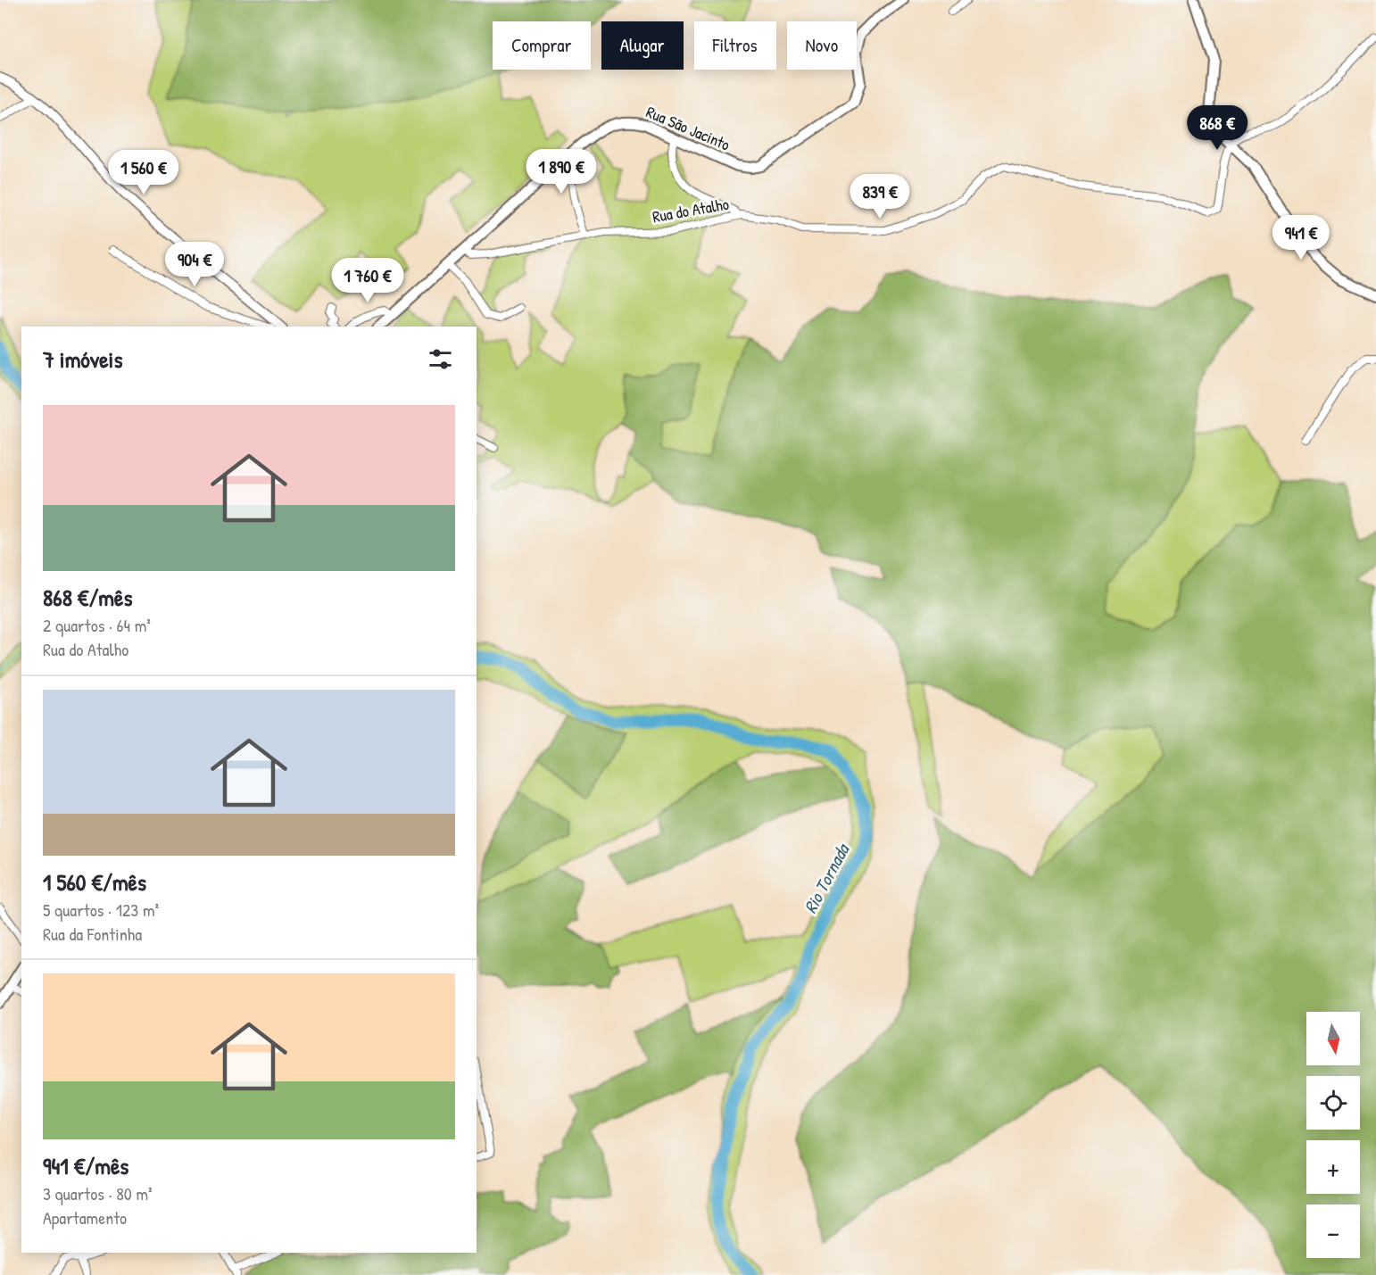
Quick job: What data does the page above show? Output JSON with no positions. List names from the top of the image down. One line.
{"streets":{"main road":["Rua São Jacinto"],"street":["Rua do Atalho"]},"crossings":[["Rua São Jacinto","Rua do Atalho"]],"water":["Rio Tornada"],"north":"bottom","page":{"chip":["Comprar","Alugar","Filtros","Novo"],"price":["868 €","1 890 €","1 560 €","839 €","941 €","904 €","1 760 €"],"heading":"7 imóveis","list":[{"name":"868 €/mês","note":"2 quartos · 64 m² · Rua do Atalho"},{"name":"1 560 €/mês","note":"5 quartos · 123 m² · Rua da Fontinha"},{"name":"941 €/mês","note":"3 quartos · 80 m² · Apartamento"}],"map_buttons":["+","−"]}}
